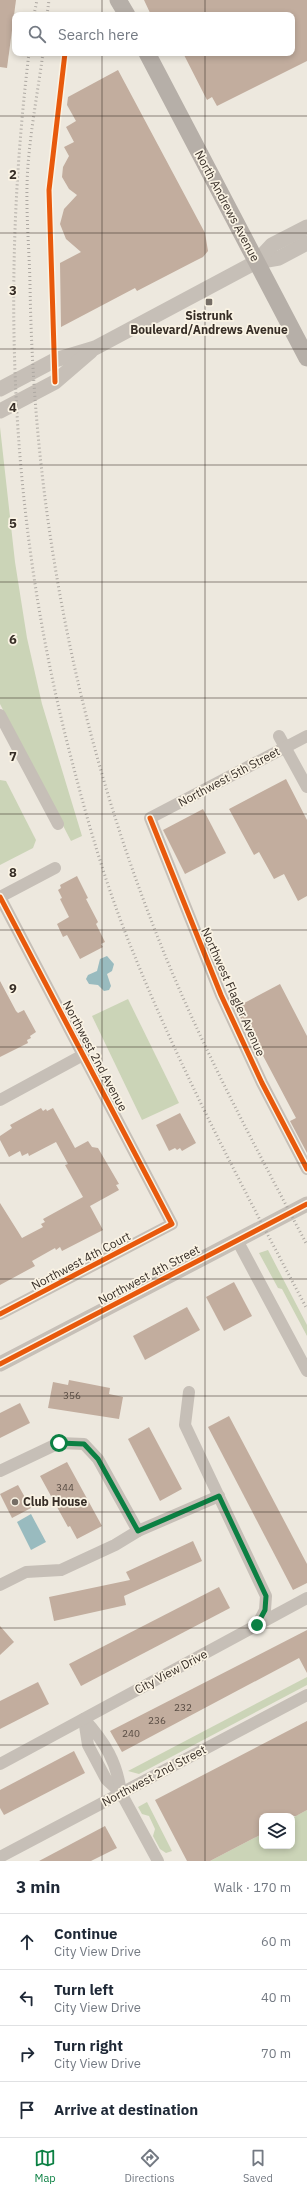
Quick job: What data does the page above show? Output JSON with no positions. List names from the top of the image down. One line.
{"streets":{"main road":["North Andrews Avenue"],"street":["Northwest 5th Street","Northwest Flagler Avenue","Northwest 2nd Avenue","Northwest 4th Court","Northwest 4th Street","City View Drive","Northwest 2nd Street"]},"crossings":[["Northwest 5th Street","Northwest Flagler Avenue"],["Northwest 2nd Avenue","Northwest 4th Court"]],"places":{"transit":["Sistrunk Boulevard/Andrews Avenue"],"other":["Club House"]},"house_numbers":["356","344","232","236","240"],"page":{"search":"Search here","heading":["3 min","Walk · 170 m"],"list":[["Continue","City View Drive","60 m"],["Turn left","City View Drive","40 m"],["Turn right","City View Drive","70 m"],"Arrive at destination"],"nav":["Map","Directions","Saved"]},"grid":{"rows":["2","3","4","5","6","7","8","9"]}}
